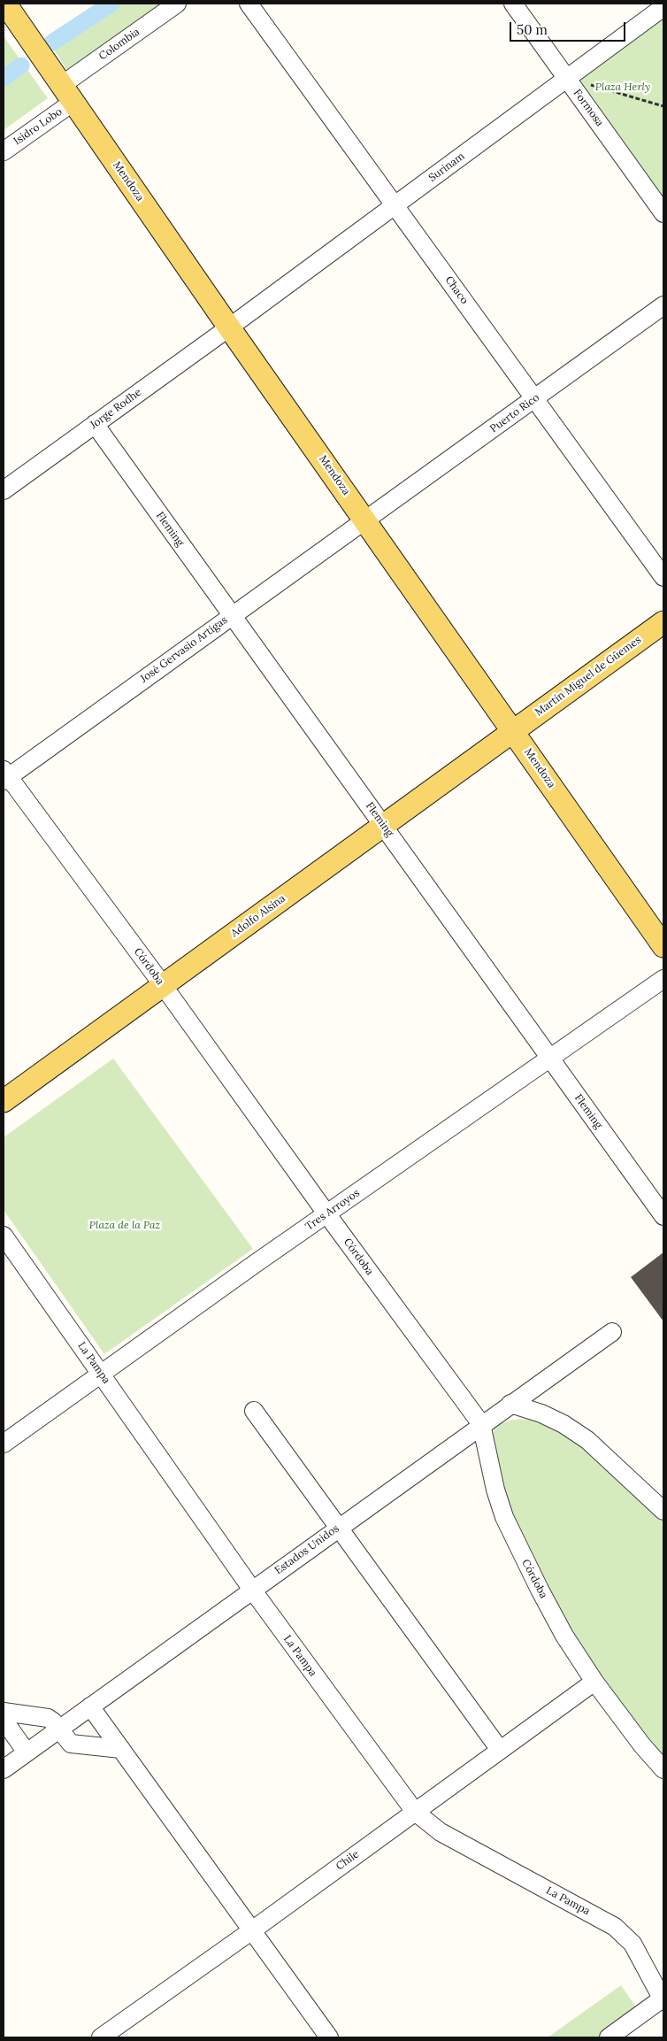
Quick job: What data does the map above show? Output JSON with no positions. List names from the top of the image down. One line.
{"streets":{"main road":["Mendoza","Martín Miguel de Güemes","Adolfo Alsina"],"street":["Colombia","Formosa","Isidro Lobo","Surinam","Chaco","Jorge Rodhe","Puerto Rico","Fleming","José Gervasio Artigas","Córdoba","Tres Arroyos","La Pampa","Estados Unidos","Chile"]},"crossings":[["Colombia","Isidro Lobo"],["Colombia","Mendoza"],["Formosa","Surinam"],["Isidro Lobo","Mendoza"],["Surinam","Mendoza"],["Surinam","Chaco"],["Surinam","Jorge Rodhe"],["Mendoza","Jorge Rodhe"],["Mendoza","Puerto Rico"],["Mendoza","José Gervasio Artigas"],["Mendoza","Martín Miguel de Güemes"],["Mendoza","Adolfo Alsina"],["Chaco","Puerto Rico"],["Jorge Rodhe","Fleming"],["Puerto Rico","José Gervasio Artigas"],["Fleming","José Gervasio Artigas"],["Fleming","Adolfo Alsina"],["Fleming","Tres Arroyos"],["José Gervasio Artigas","Córdoba"],["Martín Miguel de Güemes","Adolfo Alsina"],["Adolfo Alsina","Córdoba"],["Córdoba","Tres Arroyos"],["Córdoba","Estados Unidos"],["Córdoba","Chile"],["Tres Arroyos","La Pampa"],["La Pampa","Estados Unidos"],["La Pampa","Chile"]],"parks":["Plaza Herly","Plaza de la Paz"],"scale_bar":"50 m"}
